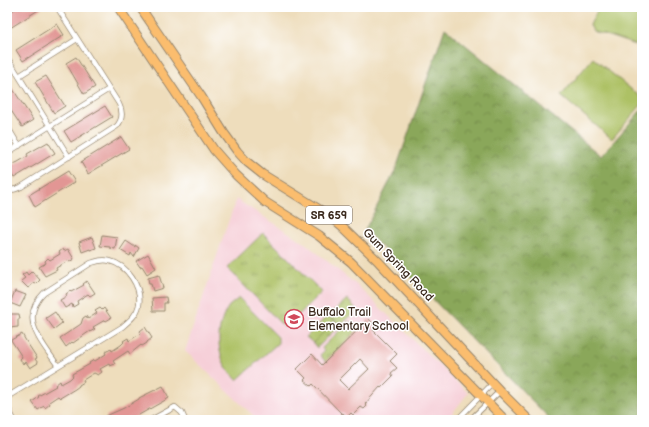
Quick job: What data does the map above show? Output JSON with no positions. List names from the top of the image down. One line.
{"streets":{"main road":["SR 659","Gum Spring Road"]},"places":{"school or university":["Buffalo Trail Elementary School"]}}
